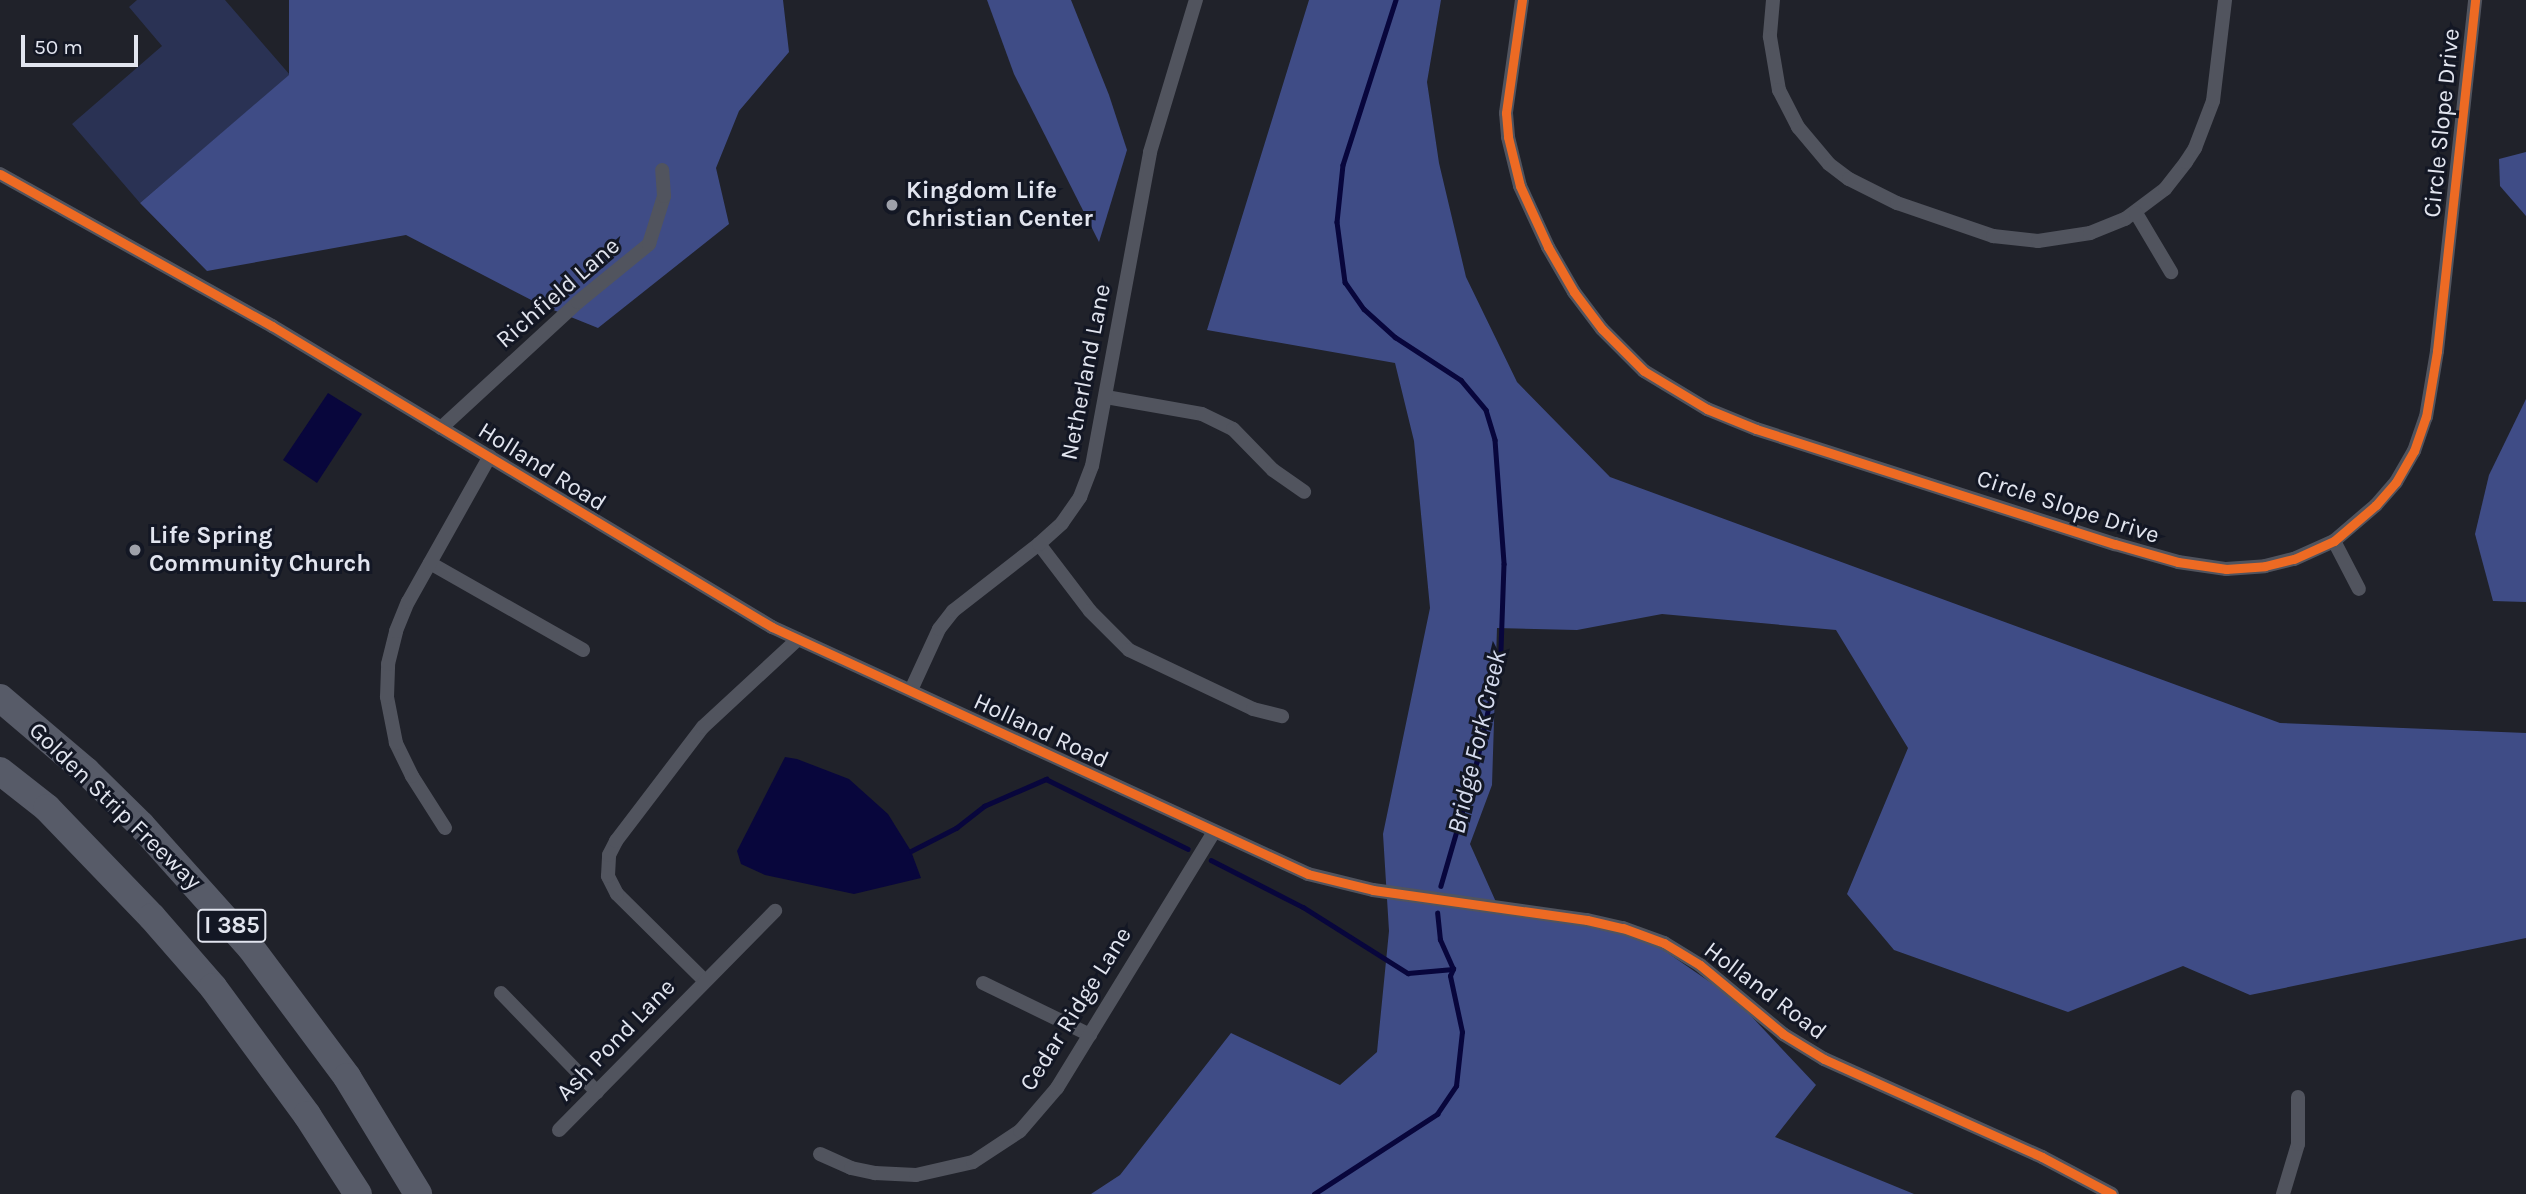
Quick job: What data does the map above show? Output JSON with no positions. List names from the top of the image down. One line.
{"streets":{"highway":["Golden Strip Freeway","I 385"],"street":["Circle Slope Drive","Richfield Lane","Netherland Lane","Holland Road","Cedar Ridge Lane","Ash Pond Lane"]},"crossings":[["Richfield Lane","Holland Road"],["Netherland Lane","Holland Road"],["Holland Road","Cedar Ridge Lane"]],"water":["Bridge Fork Creek"],"places":["Kingdom Life Christian Center","Life Spring Community Church"],"scale_bar":"50 m"}
